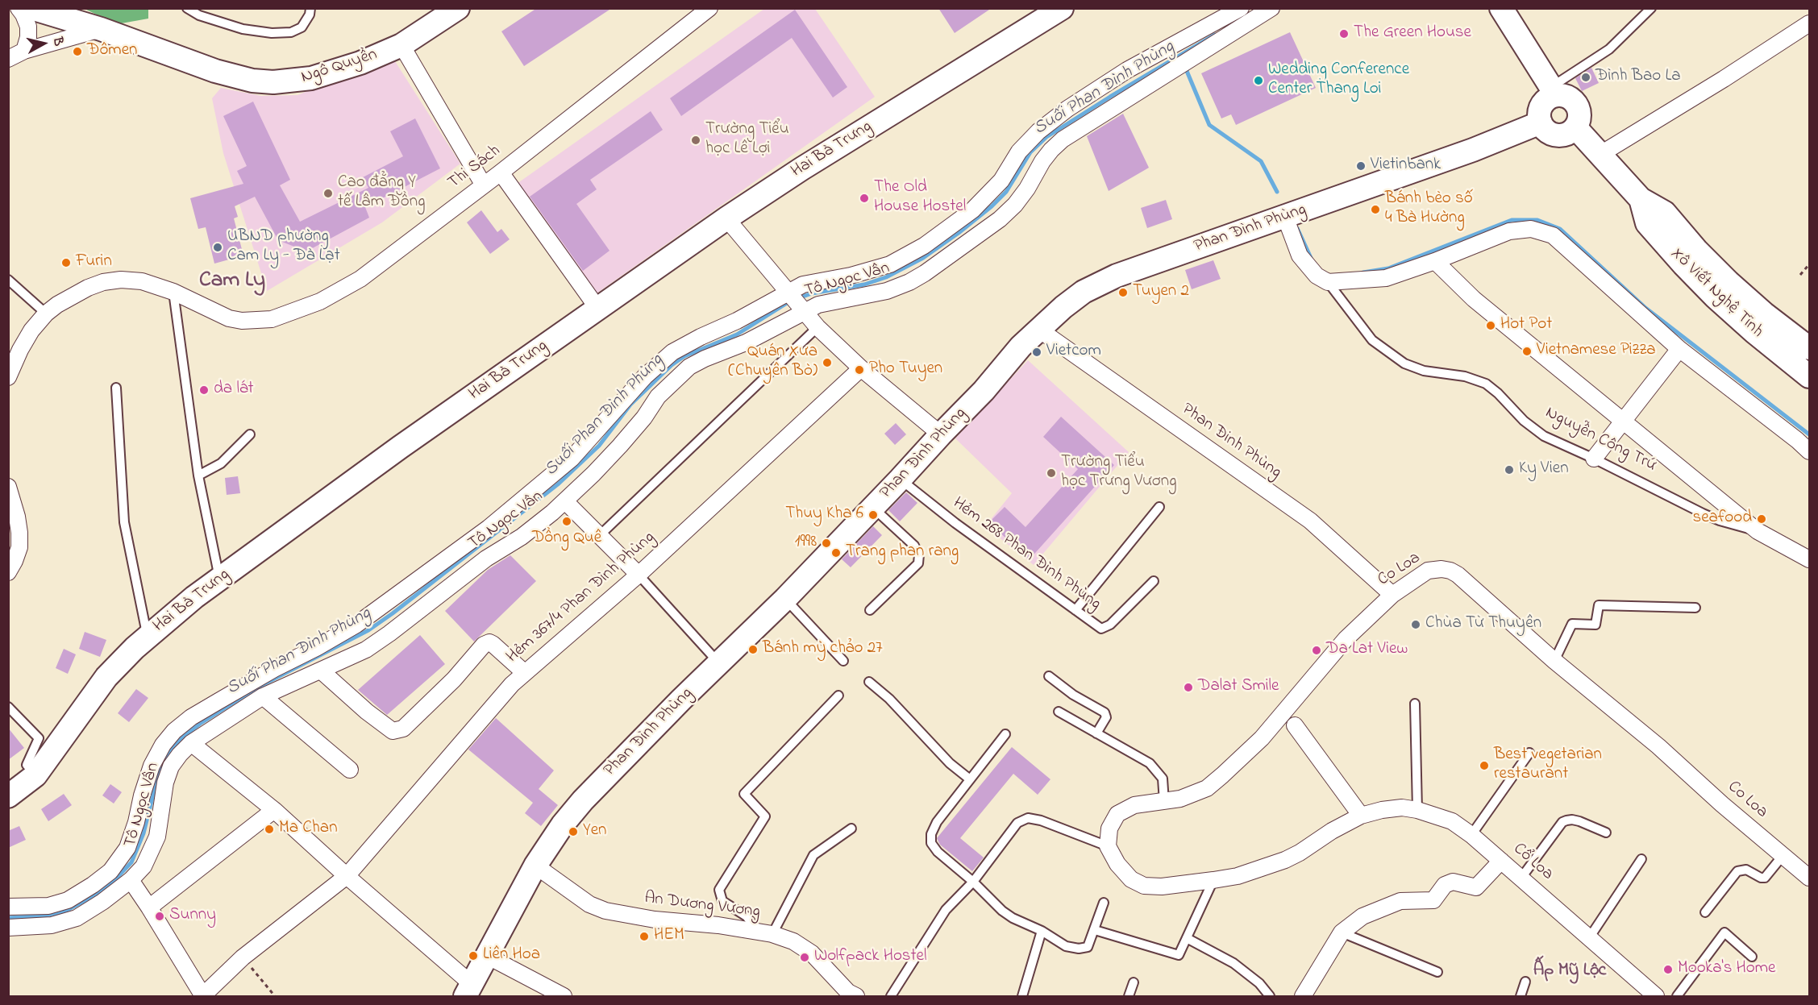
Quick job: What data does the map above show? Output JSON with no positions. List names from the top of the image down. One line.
{"streets":{"main road":["Ngô Quyền","Hai Bà Trưng","Phan Đình Phùng","Xô Viết Nghệ Tĩnh"],"street":["Thi Sách","Tô Ngọc Vân","Nguyễn Công Trứ","Phan Đinh Phùng","Co Loa","Hẻm 367/4 Phan Đình Phùng","Cổ Loa","An Dương Vương"],"lane":["Hẻm 268 Phan Đình Phùng"]},"crossings":[["Phan Đình Phùng","Xô Viết Nghệ Tĩnh"],["Phan Đình Phùng","Nguyễn Công Trứ"],["Phan Đình Phùng","Phan Đinh Phùng"],["Phan Đình Phùng","Hẻm 268 Phan Đình Phùng"],["Phan Đình Phùng","An Dương Vương"],["Phan Đinh Phùng","Co Loa"]],"districts":["Cam Ly","Ấp Mỹ Lộc"],"water":["Suối Phan Đình Phùng"],"places":["The Green House","Đômen","Đình Bao La","Wedding Conference Center Thang Loi","Trường Tiểu học Lê Lợi","Vietinbank","Cao đẳng Y tế Lâm Đồng","The Old House Hostel","Bánh bèo số 4 Bà Hường","UBND phường Cam Ly - Đà Lạt","Furin","Tuyen 2","Hot Pot","Vietnamese Pizza","Vietcom","Quán Xưa (Chuyên Bò)","Pho Tuyen","da lát","Ky Vien","Trường Tiểu học Trưng Vương","Thuy Kha 6","seafood","Dồng Quê","1998","Trang phan rang","Chùa Từ Thuyên","Bánh mỳ chảo 27","Da Lat View","Dalat Smile","Best vegetarian restaurant","Ma Chan","Yen","Sunny","HEM","Liên Hoa","Wolfpack Hostel","Mooka's Home"],"north":"right"}
